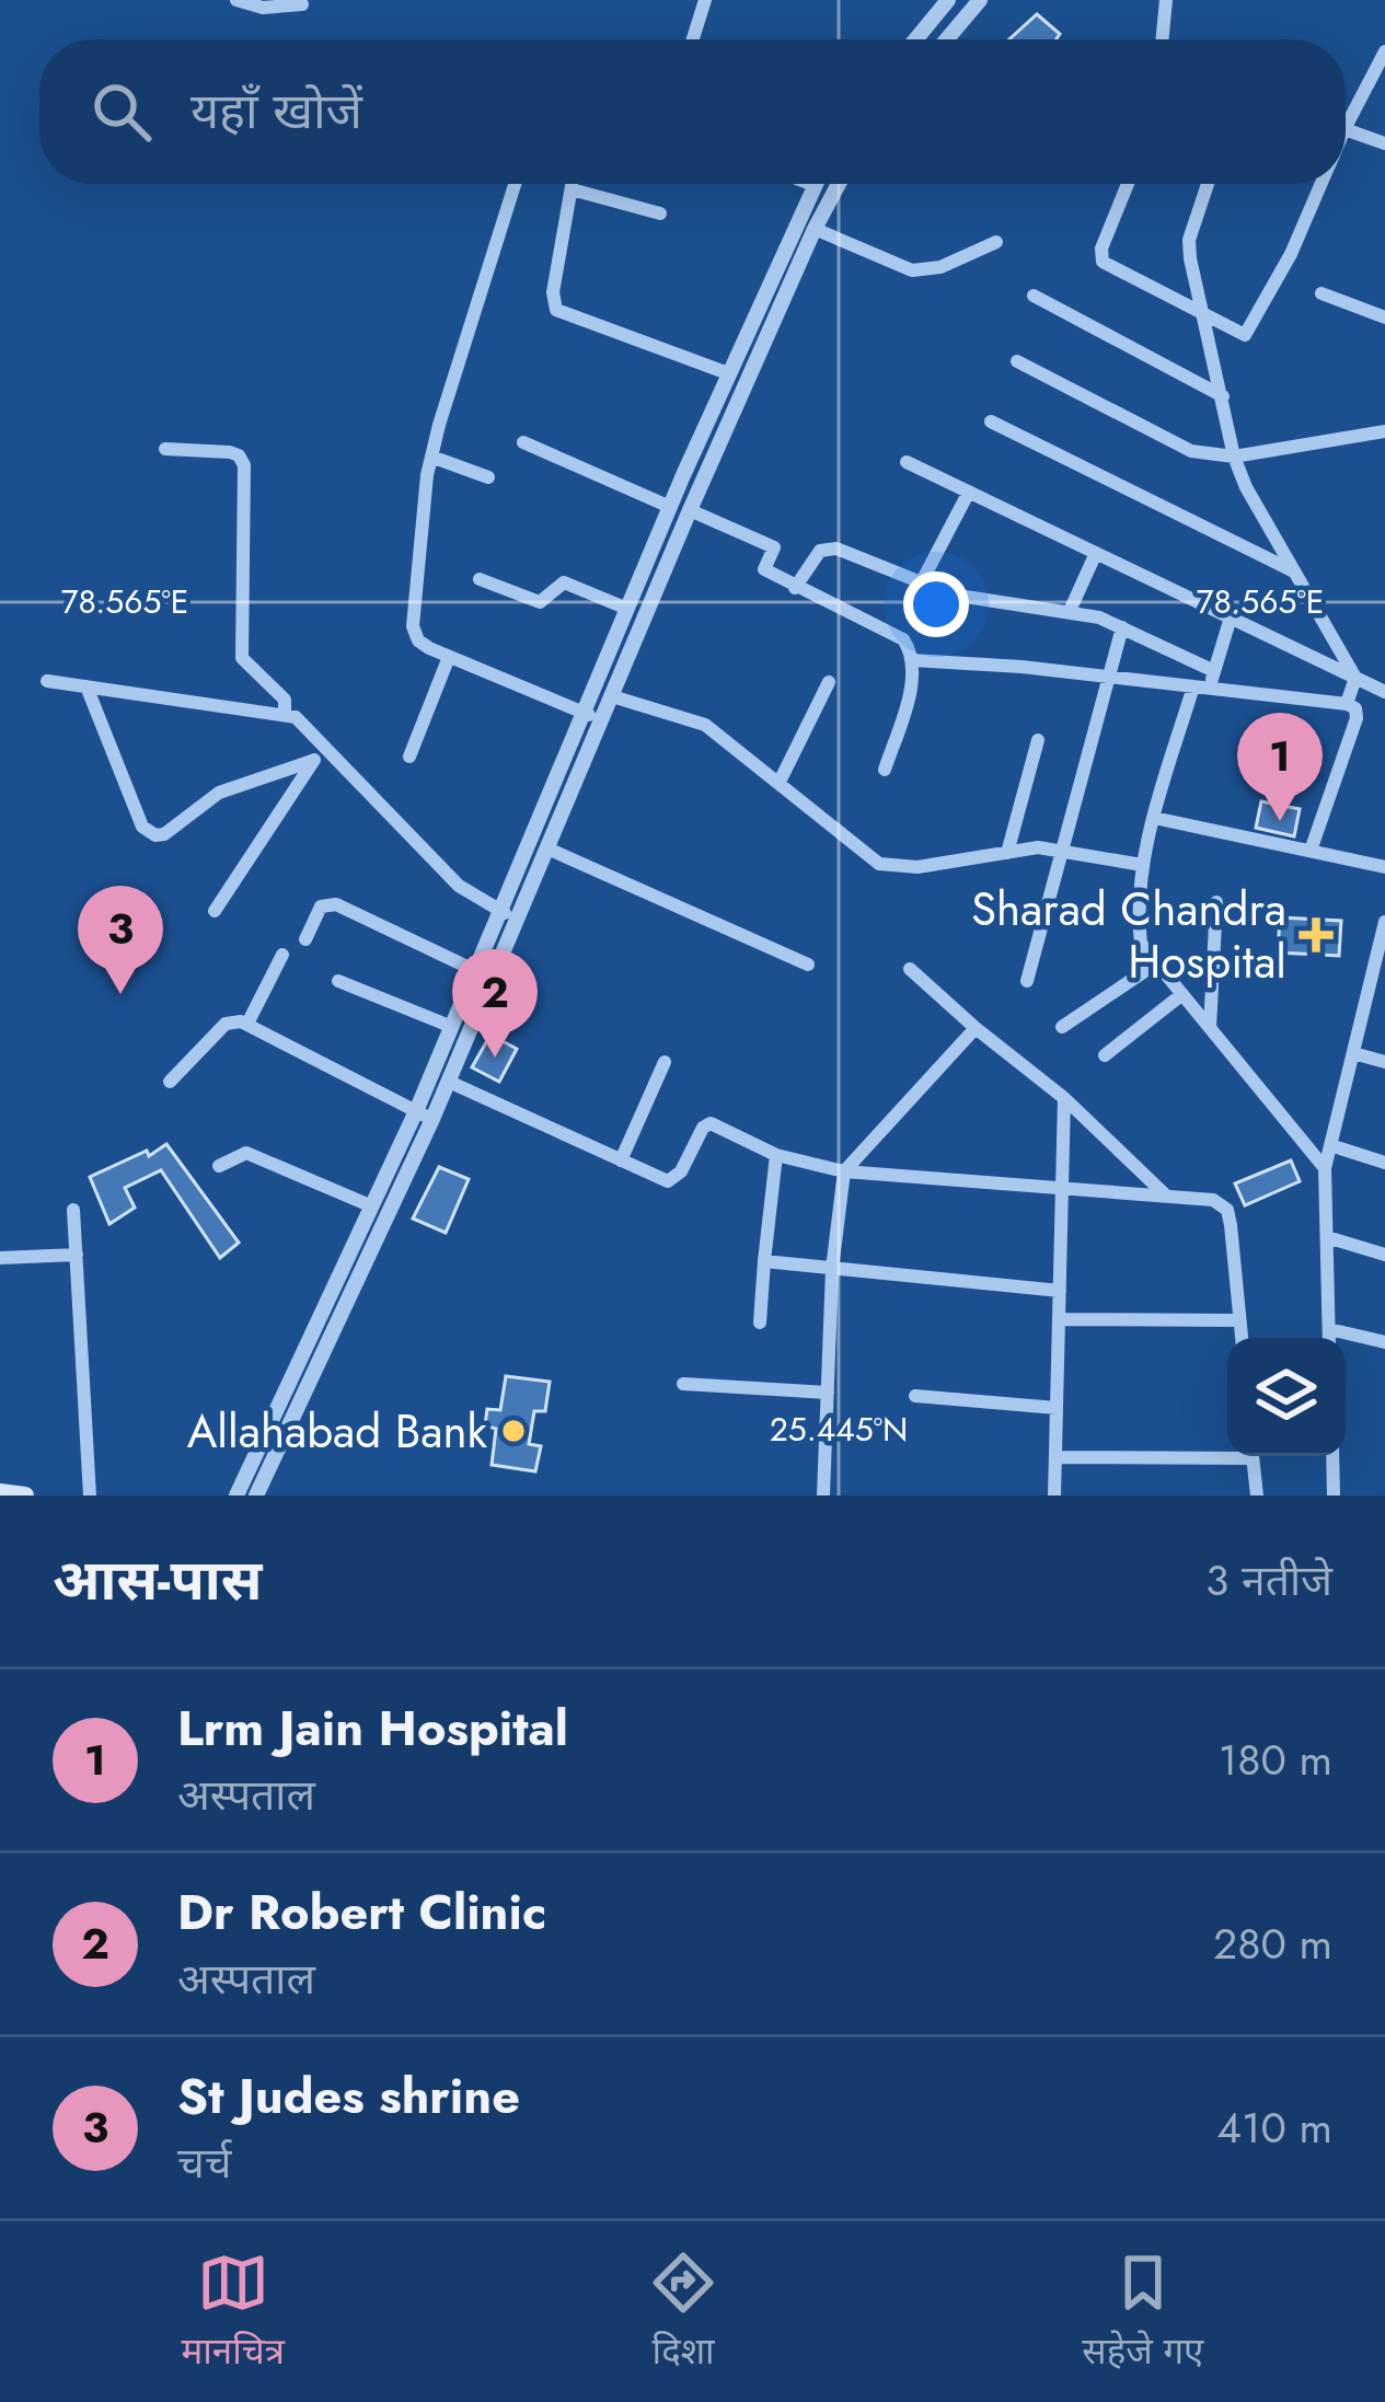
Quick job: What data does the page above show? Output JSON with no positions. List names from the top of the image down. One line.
{"places":{"health":["Sharad Chandra Hospital"],"other":["Allahabad Bank"]},"page":{"search":"यहाँ खोजें","pins":["1","3","2"],"heading":["आस-पास","3 नतीजे"],"list":[{"mark":"1","name":"Lrm Jain Hospital","note":"अस्पताल","value":"180 m"},{"mark":"2","name":"Dr Robert Clinic","note":"अस्पताल","value":"280 m"},{"mark":"3","name":"St Judes shrine","note":"चर्च","value":"410 m"}],"nav":["मानचित्र","दिशा","सहेजे गए"]},"coordinates":["78.565°E","25.445°N"]}
